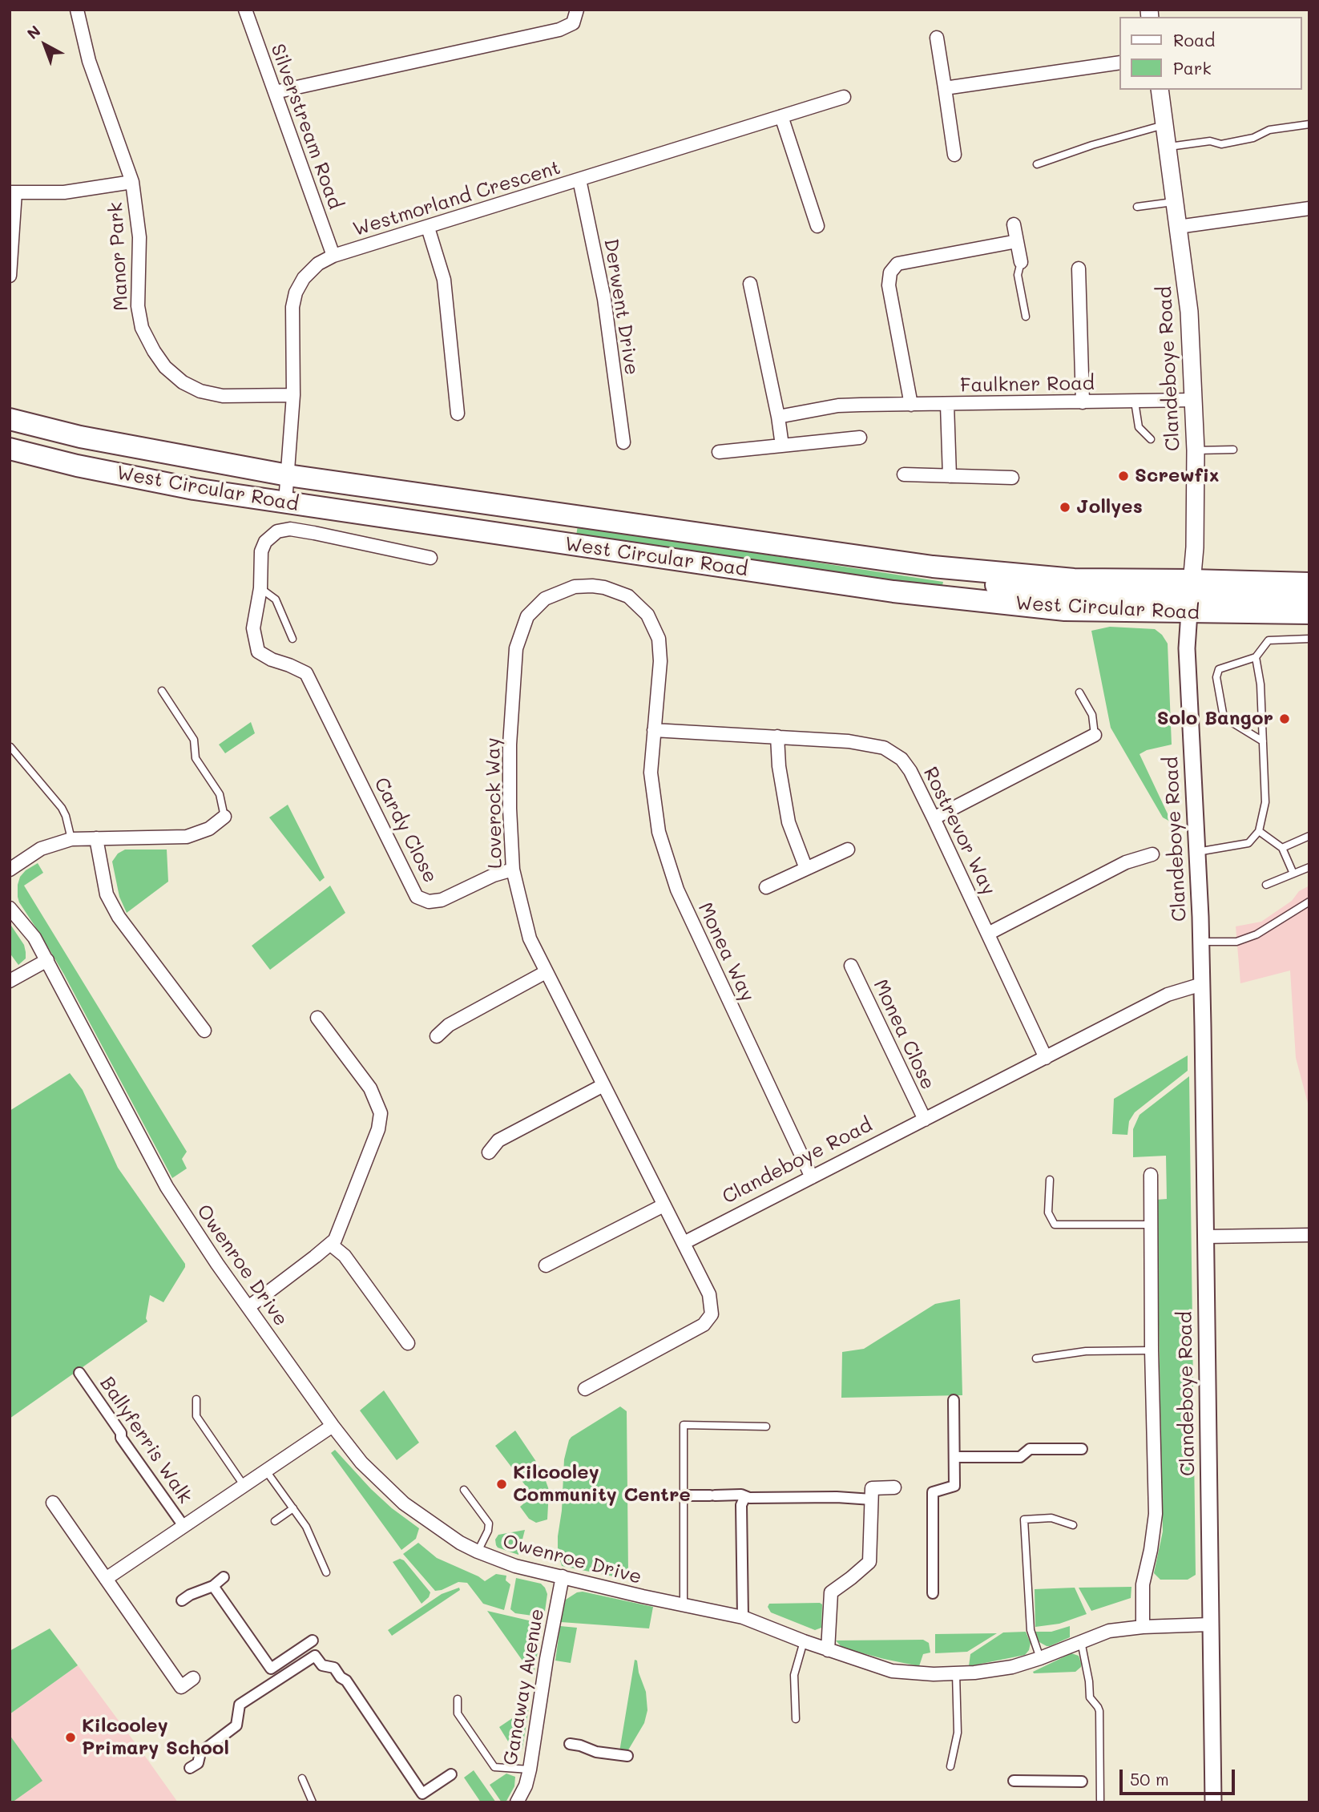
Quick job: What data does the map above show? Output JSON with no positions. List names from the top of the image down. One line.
{"streets":{"highway":["West Circular Road"],"main road":["Clandeboye Road"],"street":["Silverstream Road","Westmorland Crescent","Manor Park","Derwent Drive","Faulkner Road","Loverock Way","Cardy Close","Rostrevor Way","Monea Way","Monea Close","Owenroe Drive","Ballyferris Walk","Ganaway Avenue"]},"crossings":[["Silverstream Road","Westmorland Crescent"],["Westmorland Crescent","Manor Park"],["Westmorland Crescent","Derwent Drive"],["Westmorland Crescent","West Circular Road"],["Clandeboye Road","Faulkner Road"],["Clandeboye Road","West Circular Road"],["Clandeboye Road","Loverock Way"],["Clandeboye Road","Rostrevor Way"],["Clandeboye Road","Monea Way"],["Clandeboye Road","Monea Close"],["Clandeboye Road","Owenroe Drive"],["Loverock Way","Cardy Close"],["Loverock Way","Rostrevor Way"],["Loverock Way","Monea Way"],["Rostrevor Way","Monea Way"],["Owenroe Drive","Ganaway Avenue"]],"places":["Screwfix","Jollyes","Solo Bangor","Kilcooley Community Centre","Kilcooley Primary School"],"legend":["Road","Park"],"scale_bar":"50 m","north":"top left"}
